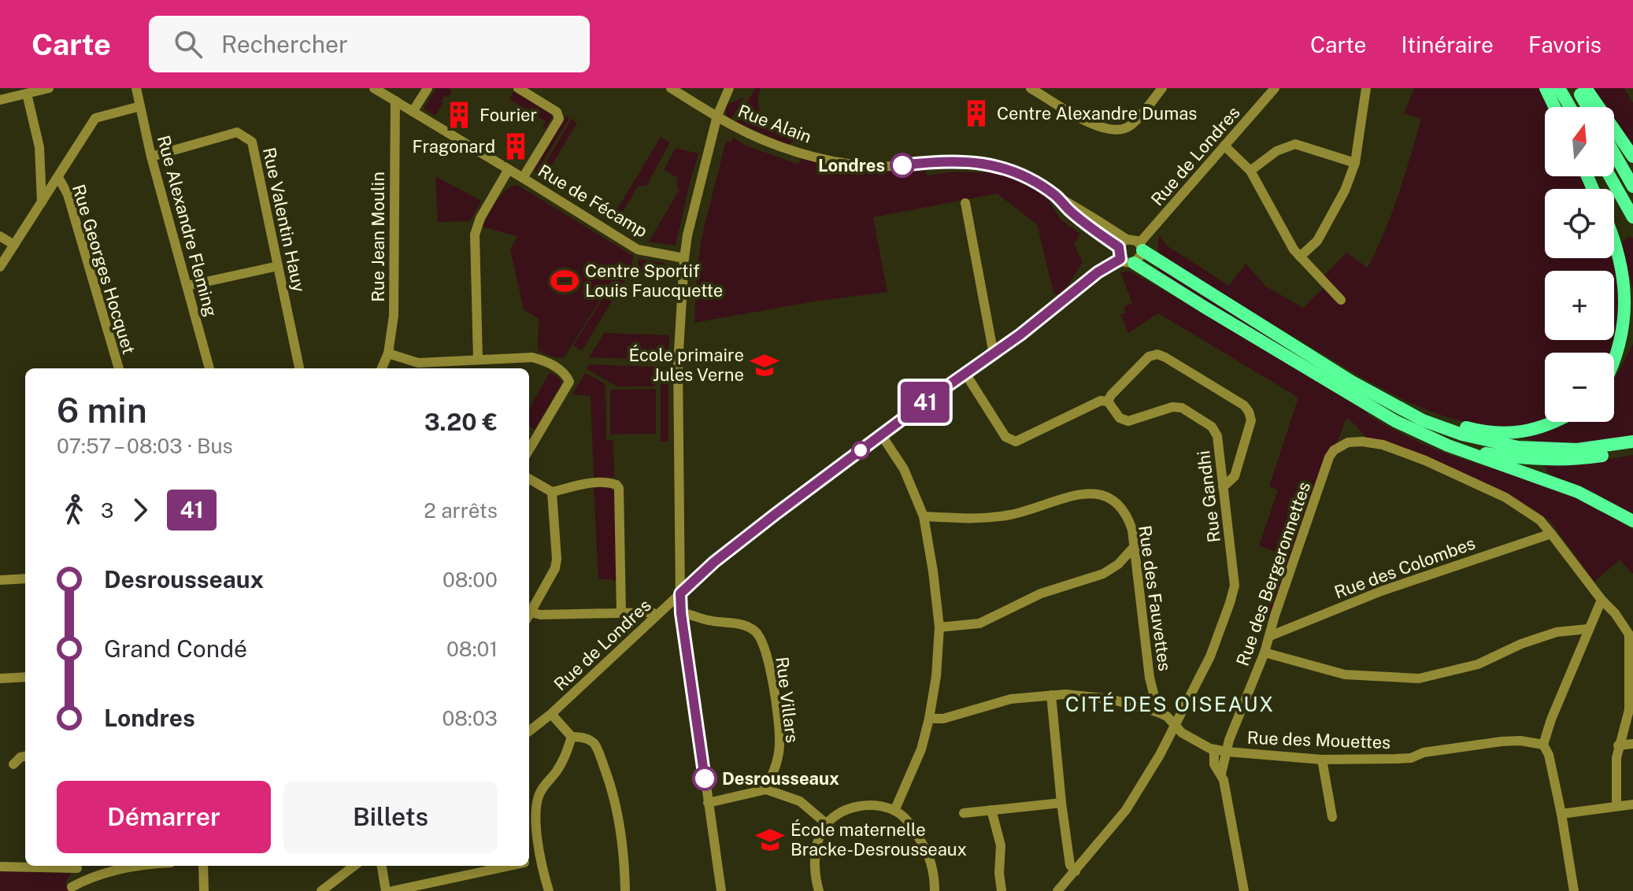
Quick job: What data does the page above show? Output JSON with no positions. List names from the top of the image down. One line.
{"streets":{"street":["Rue Alain","Rue de Londres","Rue de Fécamp","Rue Valentin Hauy","Rue Alexandre Fleming","Rue Jean Moulin","Rue Georges Hocquet","Rue Gandhi","Rue des Colombes","Rue des Bergeronnettes","Rue des Fauvettes","Rue Villars","Rue des Mouettes"]},"crossings":[["Rue Alain","Rue de Londres"],["Rue de Fécamp","Rue Jean Moulin"],["Rue Valentin Hauy","Rue Alexandre Fleming"],["Rue Gandhi","Rue des Mouettes"],["Rue des Colombes","Rue des Bergeronnettes"],["Rue des Bergeronnettes","Rue des Mouettes"],["Rue des Fauvettes","Rue des Mouettes"]],"districts":["CITÉ DES OISEAUX"],"places":{"building":["Centre Alexandre Dumas","Fourier","Fragonard"],"other":["Londres","Desrousseaux"],"sports":["Centre Sportif Louis Faucquette"],"school or university":["École primaire Jules Verne","École maternelle Bracke-Desrousseaux"]},"lines":["bus line 41"],"north":"top","page":{"header":"Carte","search":"Rechercher","nav":["Carte","Itinéraire","Favoris"],"on_map":"41","map_buttons":["+","−"],"heading":["6 min","07:57 – 08:03 · Bus","3.20 €"],"legs":["3","41","2 arrêts"],"list":[{"name":"Desrousseaux","value":"08:00"},{"name":"Grand Condé","value":"08:01"},{"name":"Londres","value":"08:03"}],"buttons":["Démarrer","Billets"]}}
